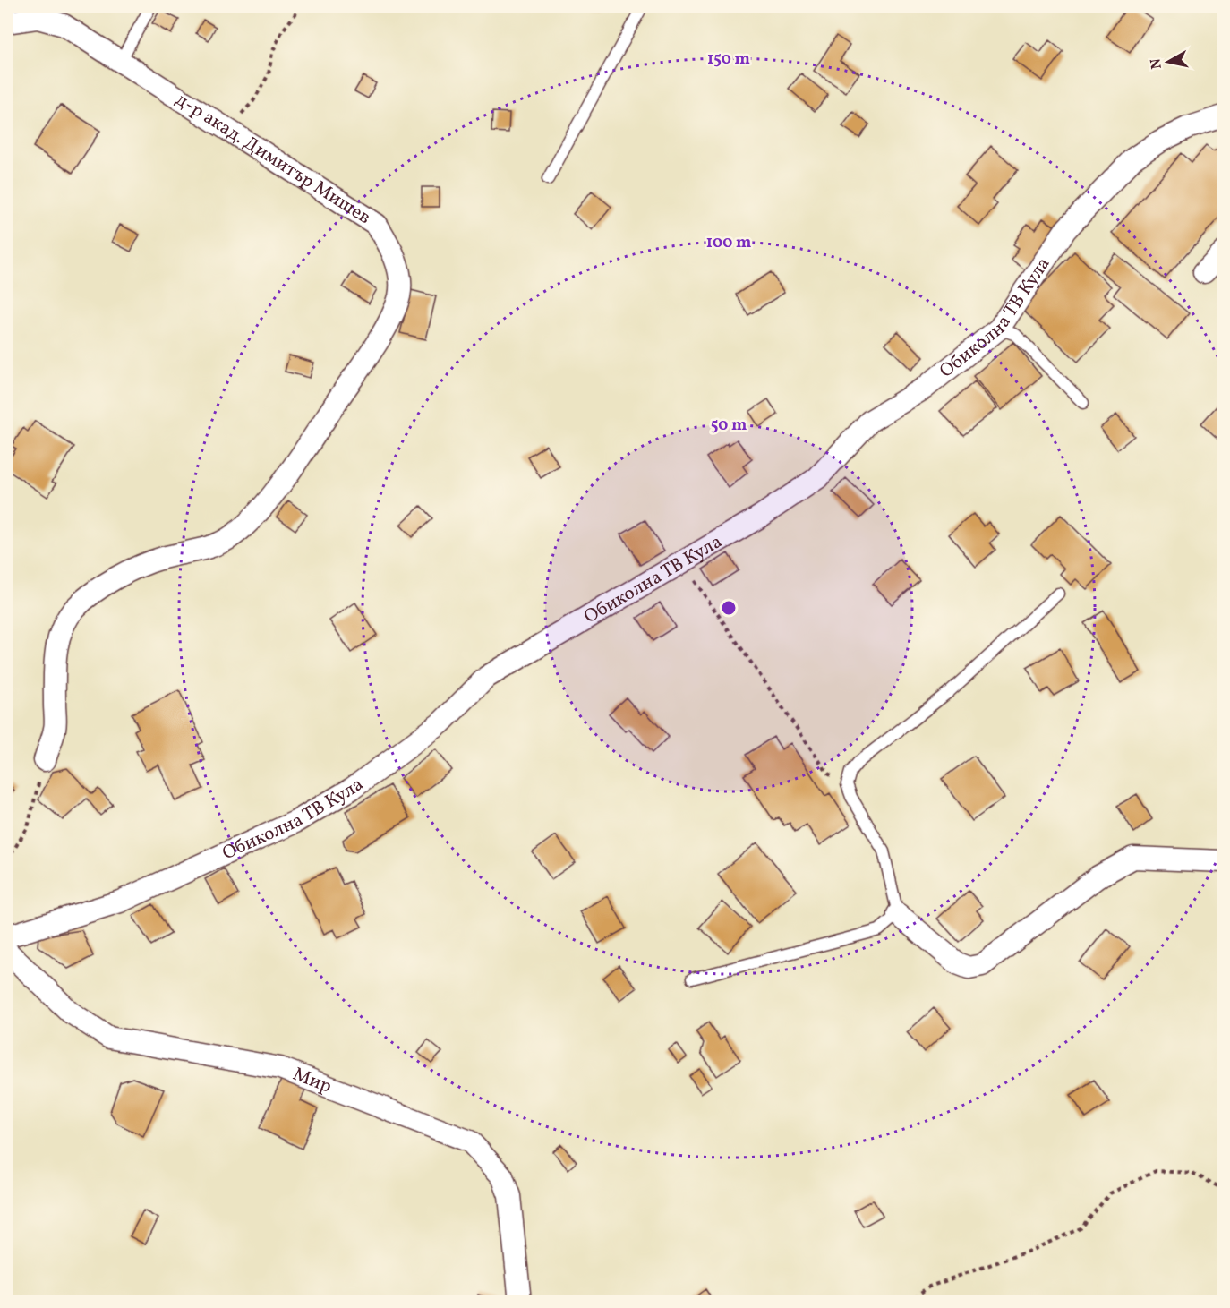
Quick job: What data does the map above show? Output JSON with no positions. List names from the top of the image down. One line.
{"streets":{"street":["д-р акад. Димитър Мишев","Обиколна ТВ Кула","Мир"]},"north":"left","rings":["150 m","100 m","50 m"]}
